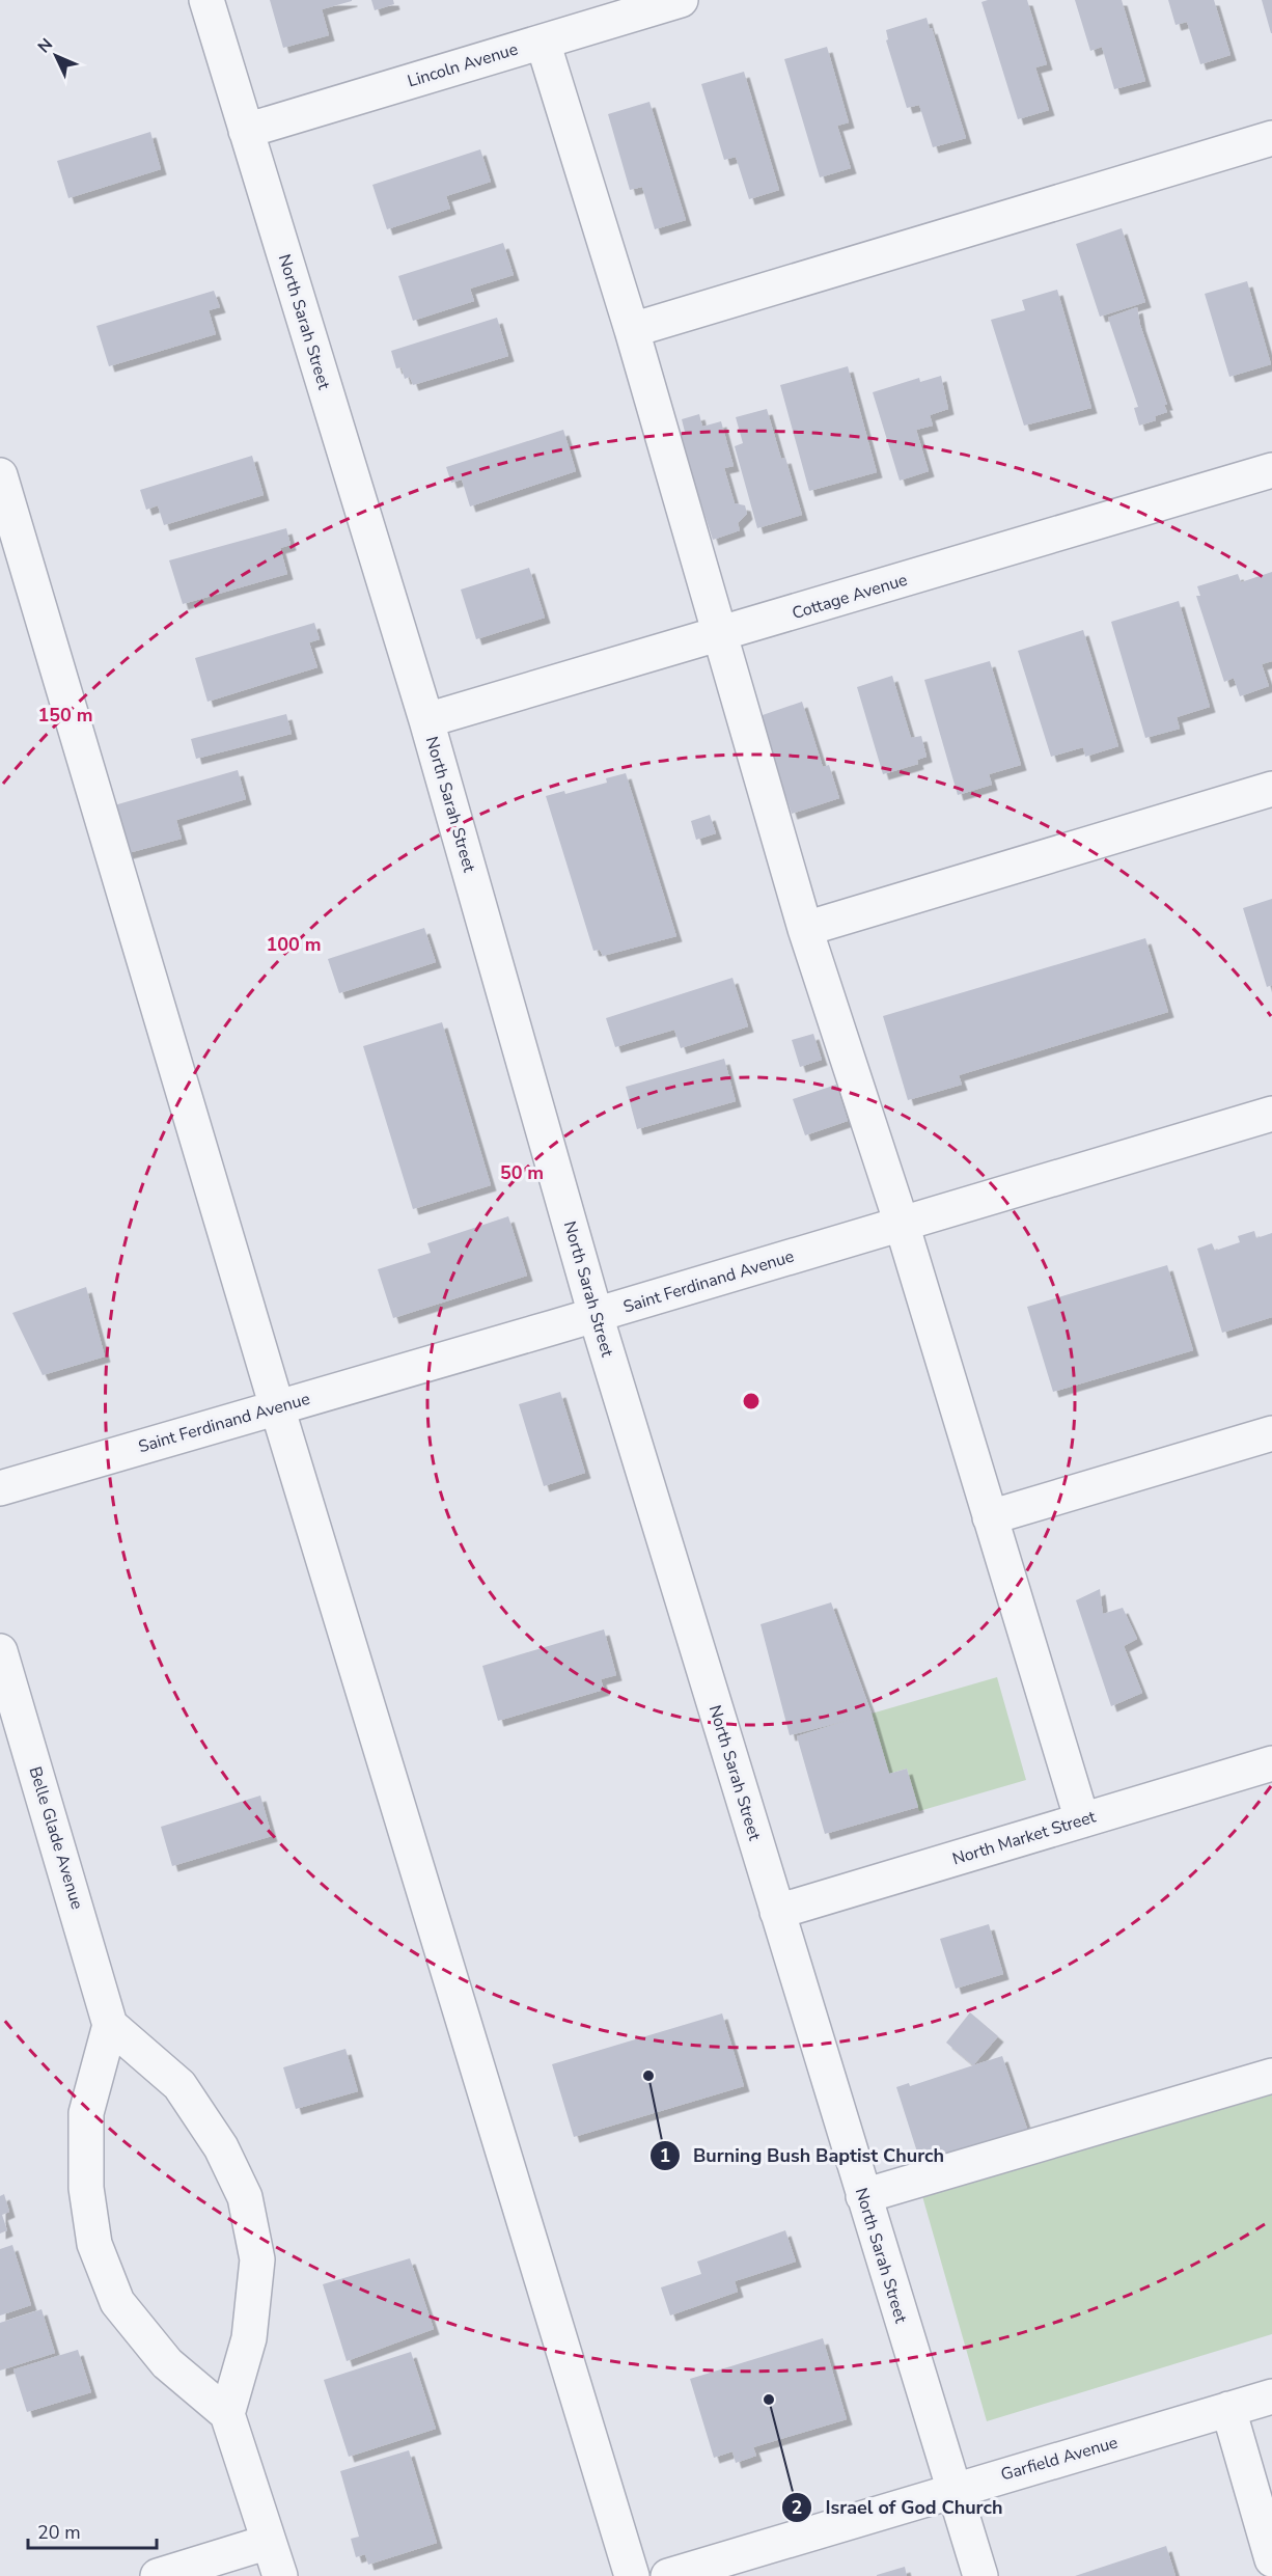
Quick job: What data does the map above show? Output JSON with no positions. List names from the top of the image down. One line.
{"streets":{"street":["Lincoln Avenue","North Sarah Street","Cottage Avenue","Saint Ferdinand Avenue","Belle Glade Avenue","North Market Street","Garfield Avenue"]},"crossings":[["Lincoln Avenue","North Sarah Street"],["North Sarah Street","Cottage Avenue"],["North Sarah Street","Saint Ferdinand Avenue"],["North Sarah Street","North Market Street"],["North Sarah Street","Garfield Avenue"]],"places":["Burning Bush Baptist Church","Israel of God Church"],"scale_bar":"20 m","north":"top left","rings":["150 m","100 m","50 m"]}
